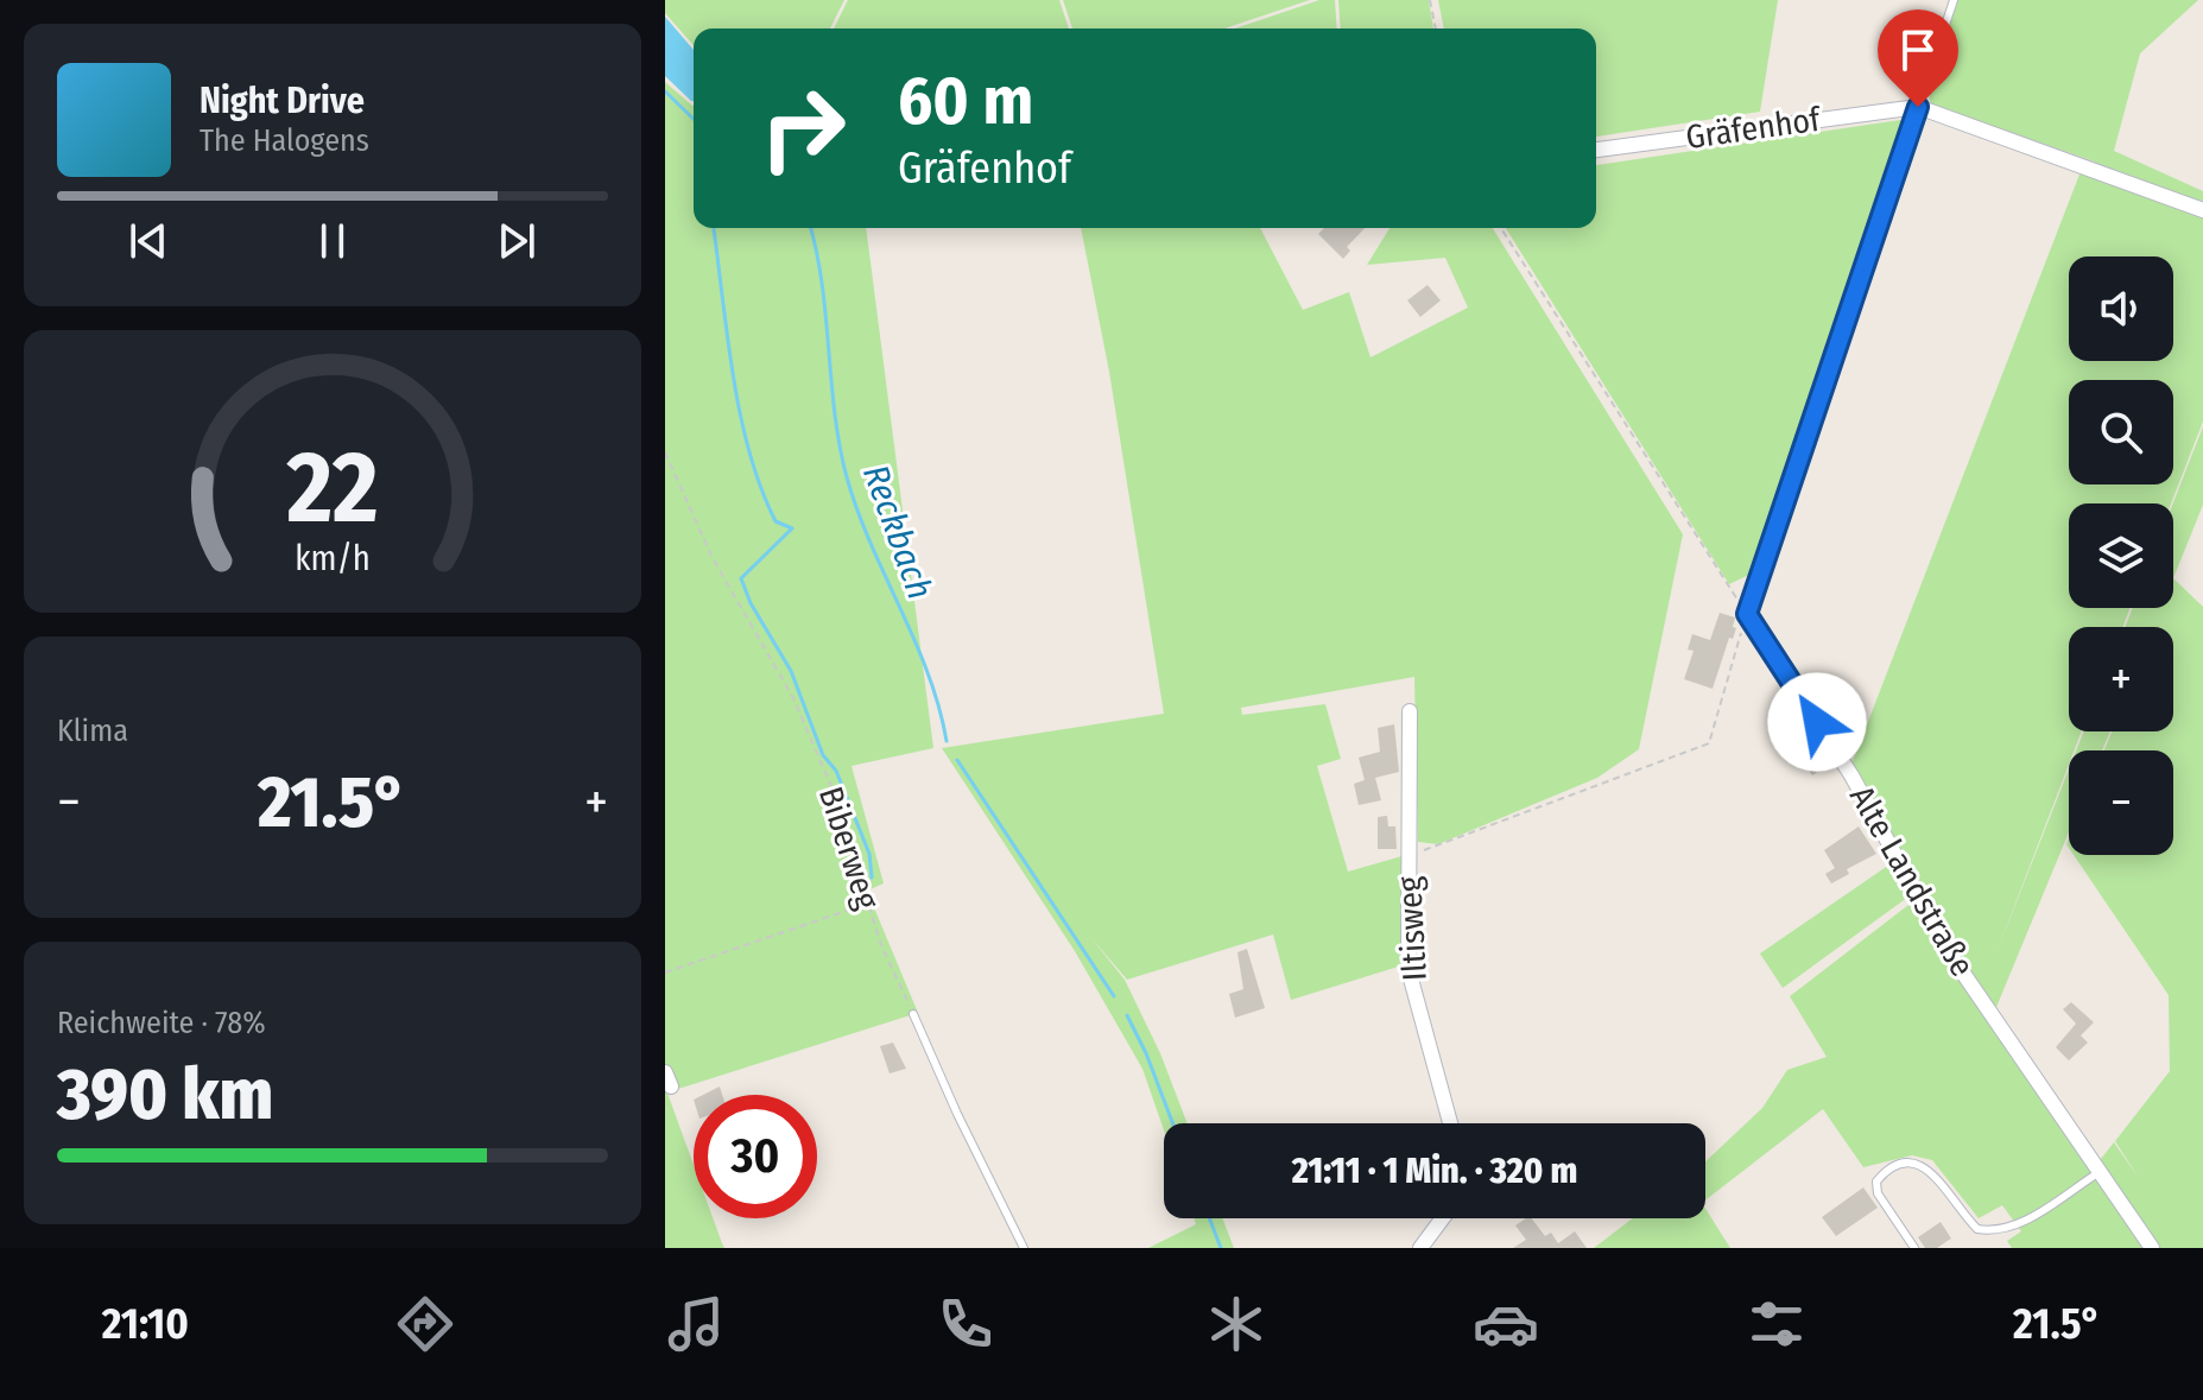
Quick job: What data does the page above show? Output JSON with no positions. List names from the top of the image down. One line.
{"streets":{"street":["Gräfenhof","Alte Landstraße","Iltisweg"],"path":["Biberweg"]},"water":["Reckbach"],"page":{"turn":["60 m","Gräfenhof"],"song":["Night Drive","The Halogens"],"map_buttons":["+","−"],"tile":["Klima",["Reichweite · 78%","390 km"]],"heat":["−","21.5°","+"],"limit":"30","trip":"21:11 · 1 Min. · 320 m","tabs":["21:10","21.5°"],"gauge":["22","km/h"]}}
